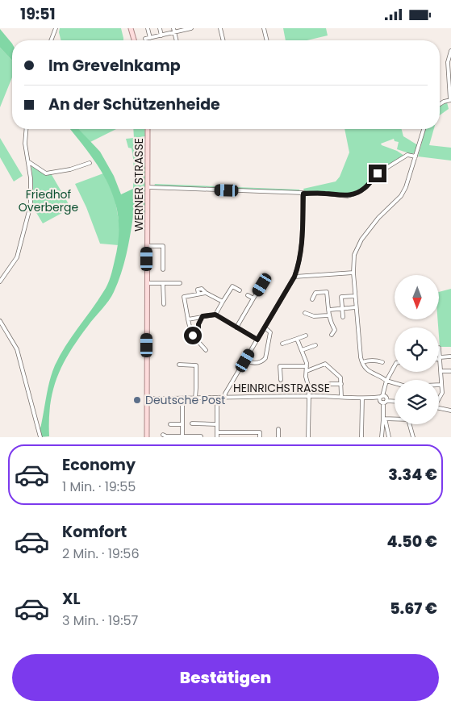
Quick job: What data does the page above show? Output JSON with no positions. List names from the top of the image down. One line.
{"streets":{"main road":["WERNER STRASSE"],"street":["HEINRICHSTRASSE"]},"crossings":[["WERNER STRASSE","HEINRICHSTRASSE"]],"parks":["Friedhof Overberge"],"places":["Deutsche Post"],"north":"bottom","page":{"status":"19:51","banner":["Im Grevelnkamp","An der Schützenheide"],"list":[{"name":"Economy","note":"1 Min. · 19:55","value":"3.34 €"},{"name":"Komfort","note":"2 Min. · 19:56","value":"4.50 €"},{"name":"XL","note":"3 Min. · 19:57","value":"5.67 €"}],"buttons":"Bestätigen"}}
